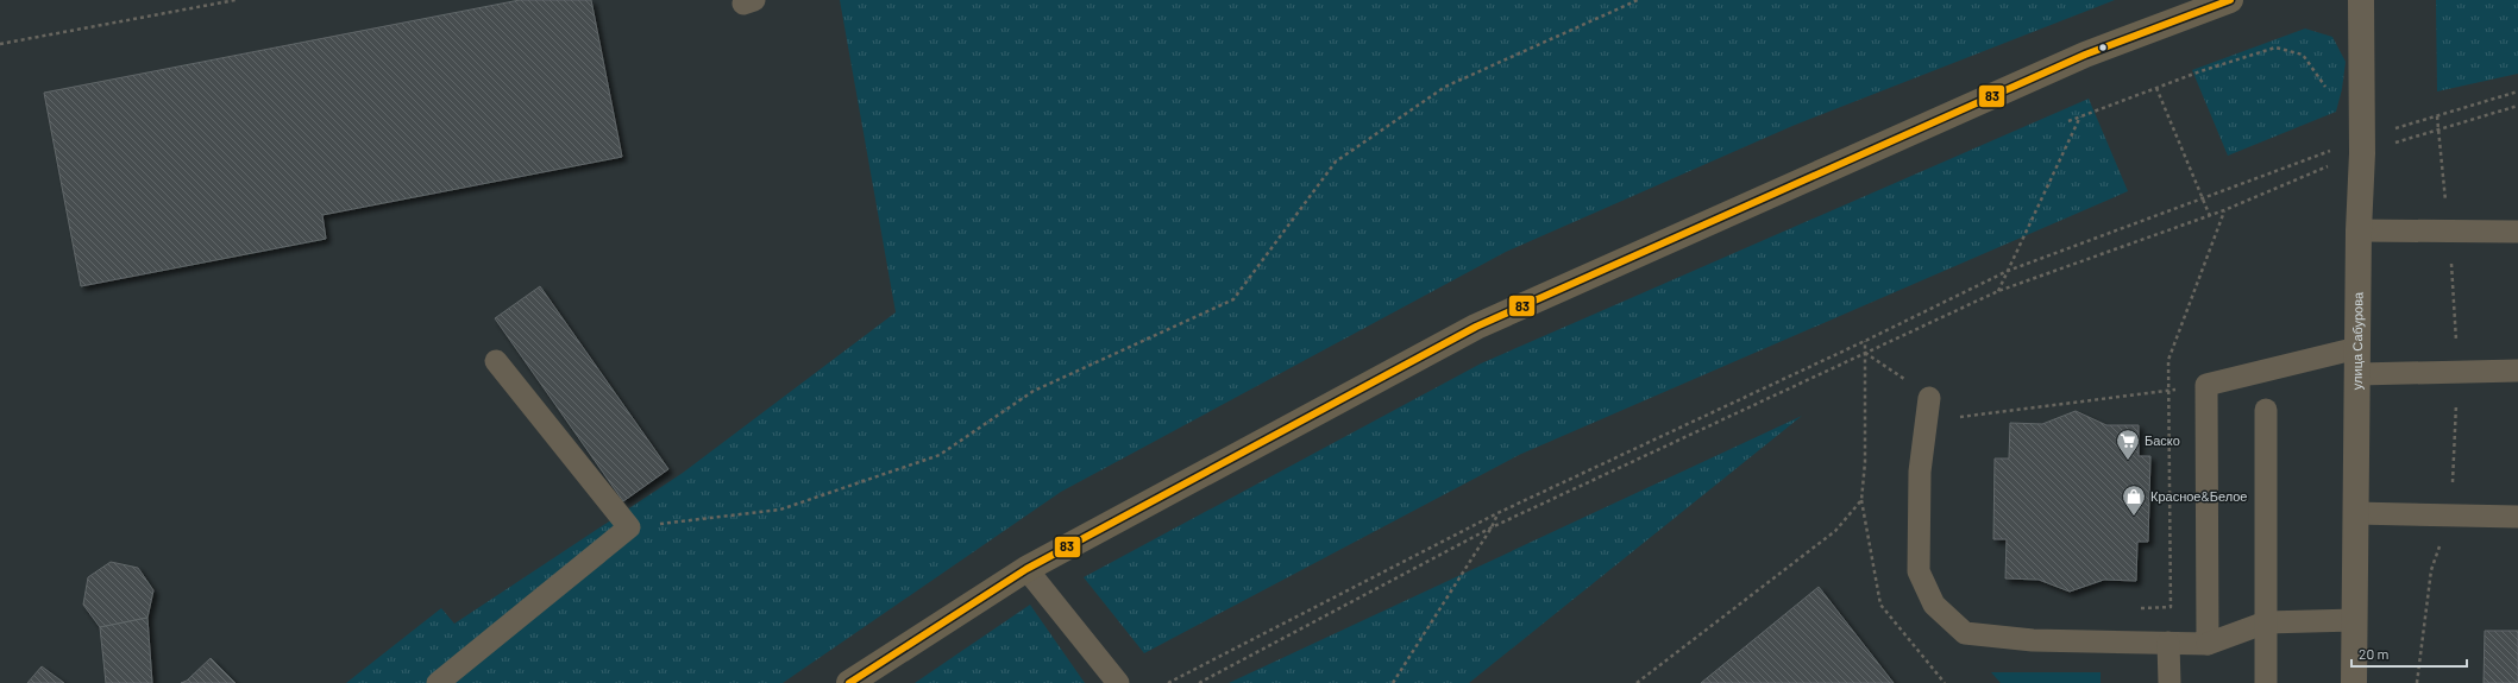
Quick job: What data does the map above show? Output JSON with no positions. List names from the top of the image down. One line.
{"streets":{"street":["улица Сабурова"]},"places":{"supermarket":["Баско"],"shop":["Красное&Белое"]},"lines":["transit line 83"],"scale_bar":"20 m"}
